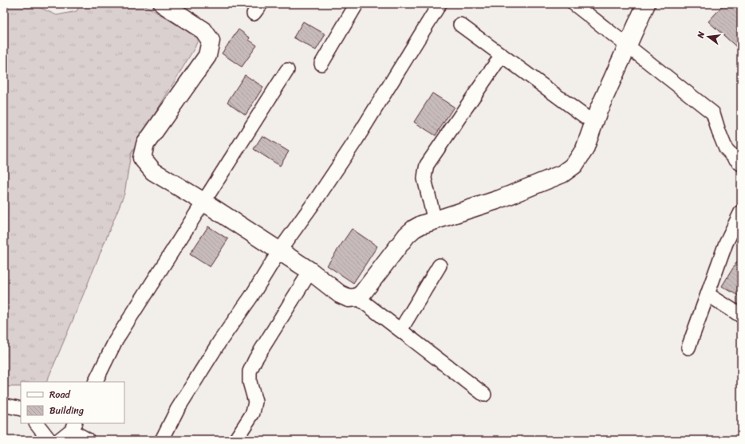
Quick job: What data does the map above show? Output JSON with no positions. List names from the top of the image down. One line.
{"legend":["Road","Building"],"north":"left"}
